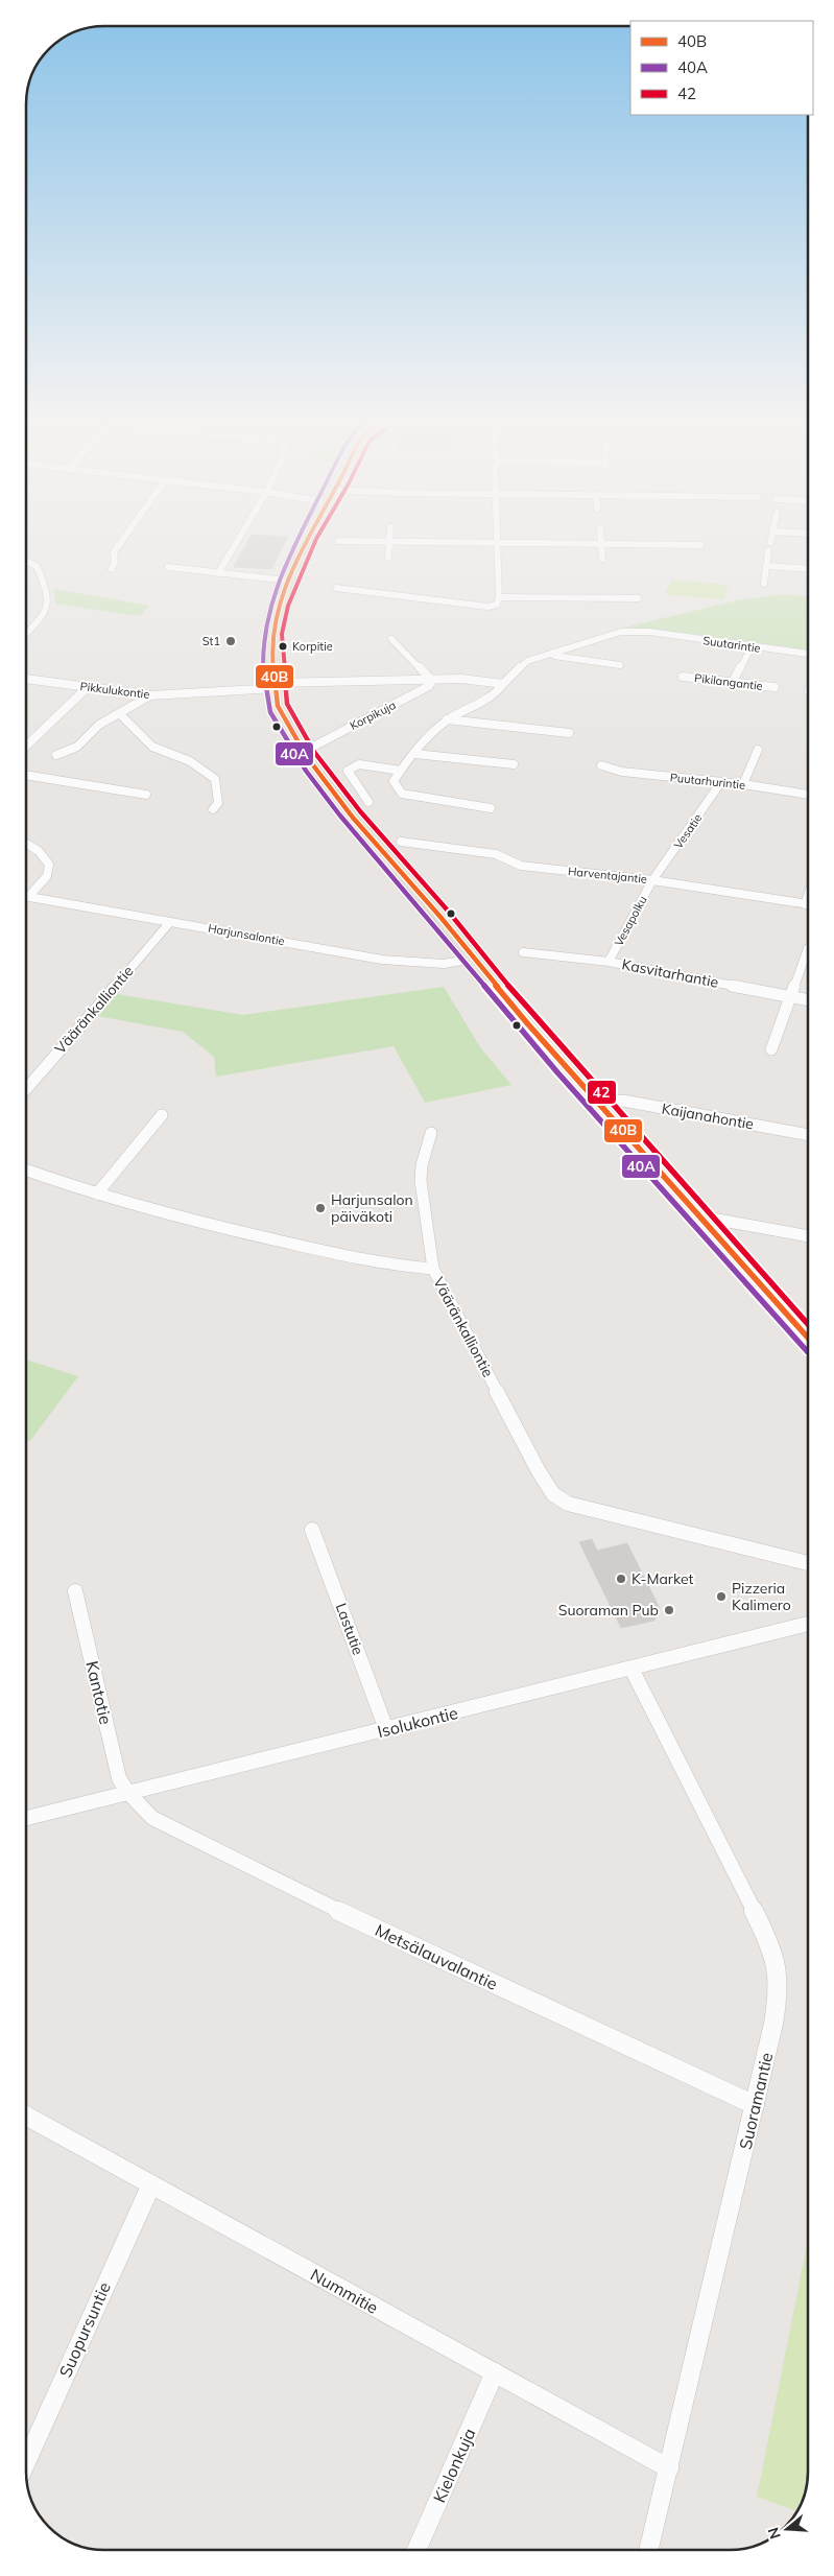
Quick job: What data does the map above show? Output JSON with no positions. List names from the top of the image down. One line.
{"streets":{"street":["Suutarintie","Pikilangantie","Pikkulukontie","Korpikuja","Puutarhurintie","Vesatie","Harventajantie","Vesapolku","Harjunsalontie","Kasvitarhantie","Vääränkalliontie","Kaijanahontie","Lastutie","Kantotie","Isolukontie","Metsälauvalantie","Suoramantie","Nummitie","Suopursuntie","Kielonkuja"]},"crossings":[["Puutarhurintie","Vesatie"],["Vesatie","Harventajantie"],["Vesatie","Vesapolku"],["Harventajantie","Vesapolku"],["Vesapolku","Kasvitarhantie"],["Harjunsalontie","Vääränkalliontie"],["Lastutie","Isolukontie"],["Kantotie","Isolukontie"],["Kantotie","Metsälauvalantie"],["Isolukontie","Metsälauvalantie"],["Isolukontie","Suoramantie"],["Metsälauvalantie","Suoramantie"],["Suoramantie","Nummitie"],["Nummitie","Suopursuntie"],["Nummitie","Kielonkuja"]],"places":["St1","Korpitie","Harjunsalon päiväkoti","K-Market","Pizzeria Kalimero","Suoraman Pub"],"lines":["transit line 40B","transit line 40A","transit line 42"],"legend":["40B","40A","42"],"north":"left"}
